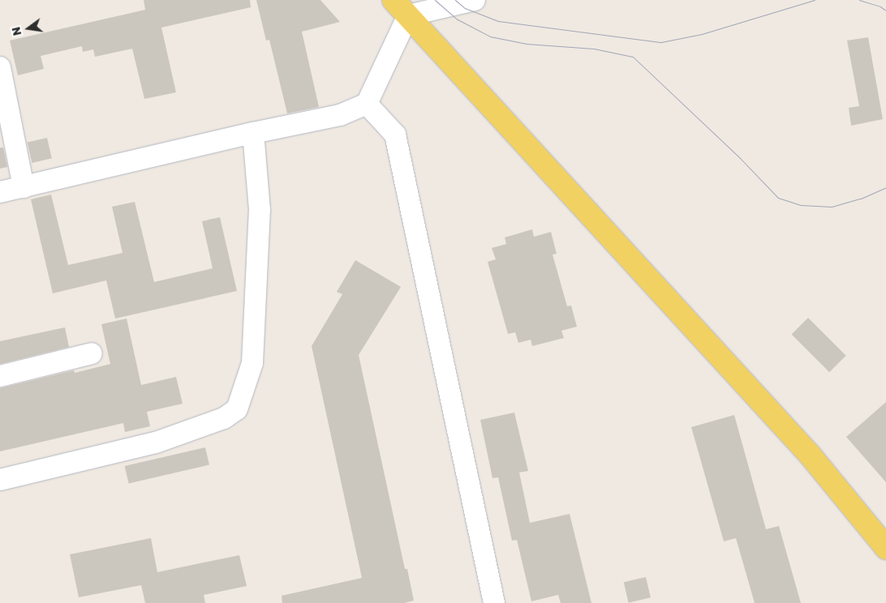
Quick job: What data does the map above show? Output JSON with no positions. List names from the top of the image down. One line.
{"north":"left"}
